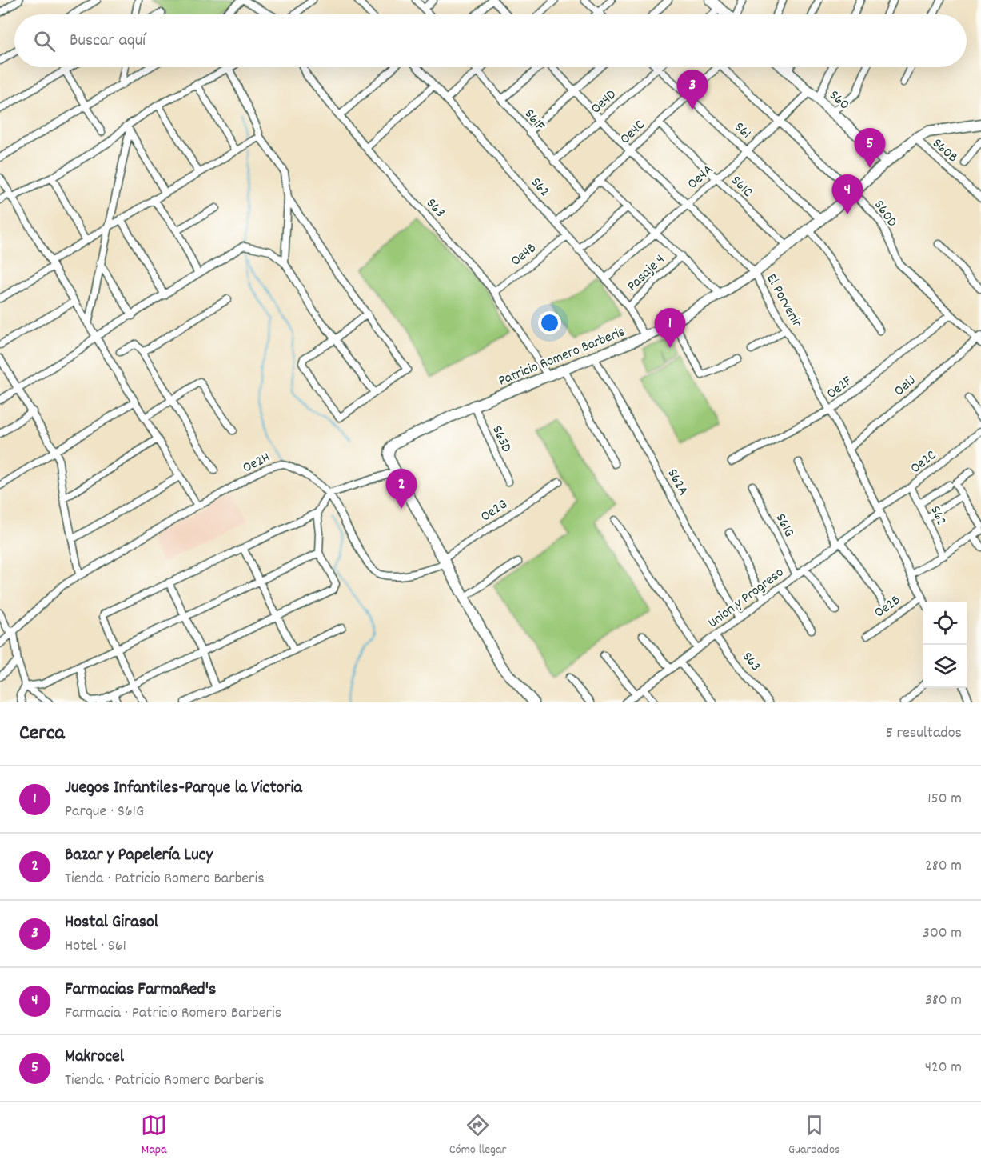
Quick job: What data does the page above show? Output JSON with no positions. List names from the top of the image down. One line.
{"streets":{"street":["S60","Oe4D","S61F","S61","Oe4C","S60B","Oe4A","S61C","S62","S63","S60D","Oe4B","Pasaje 4","El Porvenir","Patricio Romero Barberis","Oe1J","Oe2F","S63D","Oe2C","Oe2H","S62A","Oe2G","S61G","Union y Progreso","Oe2B"]},"crossings":[["S60","Oe4A"],["S60","Patricio Romero Barberis"],["Oe4D","S61F"],["Oe4D","S61"],["Oe4D","El Porvenir"],["S61F","Oe4C"],["S61","Oe4C"],["S61","Oe4A"],["S61","Patricio Romero Barberis"],["Oe4C","S61C"],["Oe4C","S62"],["Oe4C","El Porvenir"],["S60B","Patricio Romero Barberis"],["Oe4A","S61C"],["Oe4A","S62"],["Oe4A","S60D"],["Oe4A","El Porvenir"],["S61C","Patricio Romero Barberis"],["S62","Oe4B"],["S62","Pasaje 4"],["S62","Patricio Romero Barberis"],["S62","Oe2C"],["S63","Oe4B"],["S63","Patricio Romero Barberis"],["S63","Union y Progreso"],["S60D","Patricio Romero Barberis"],["S60D","Oe1J"],["S60D","Oe2F"],["El Porvenir","Patricio Romero Barberis"],["El Porvenir","Oe1J"],["El Porvenir","Oe2F"],["El Porvenir","Oe2C"],["El Porvenir","Union y Progreso"],["El Porvenir","Oe2B"],["Patricio Romero Barberis","S63D"],["Patricio Romero Barberis","Oe2H"],["Patricio Romero Barberis","S62A"],["Patricio Romero Barberis","Oe2G"],["Oe2C","Union y Progreso"],["Oe2H","Oe2G"],["S62A","Union y Progreso"],["S61G","Union y Progreso"]],"page":{"search":"Buscar aquí","pins":["3","5","4","1","2"],"heading":["Cerca","5 resultados"],"list":[{"mark":"1","name":"Juegos Infantiles-Parque la Victoria","note":"Parque · S61G","value":"150 m"},{"mark":"2","name":"Bazar y Papelería Lucy","note":"Tienda · Patricio Romero Barberis","value":"280 m"},{"mark":"3","name":"Hostal Girasol","note":"Hotel · S61","value":"300 m"},{"mark":"4","name":"Farmacias FarmaRed's","note":"Farmacia · Patricio Romero Barberis","value":"380 m"},{"mark":"5","name":"Makrocel","note":"Tienda · Patricio Romero Barberis","value":"420 m"}],"nav":["Mapa","Cómo llegar","Guardados"]}}
